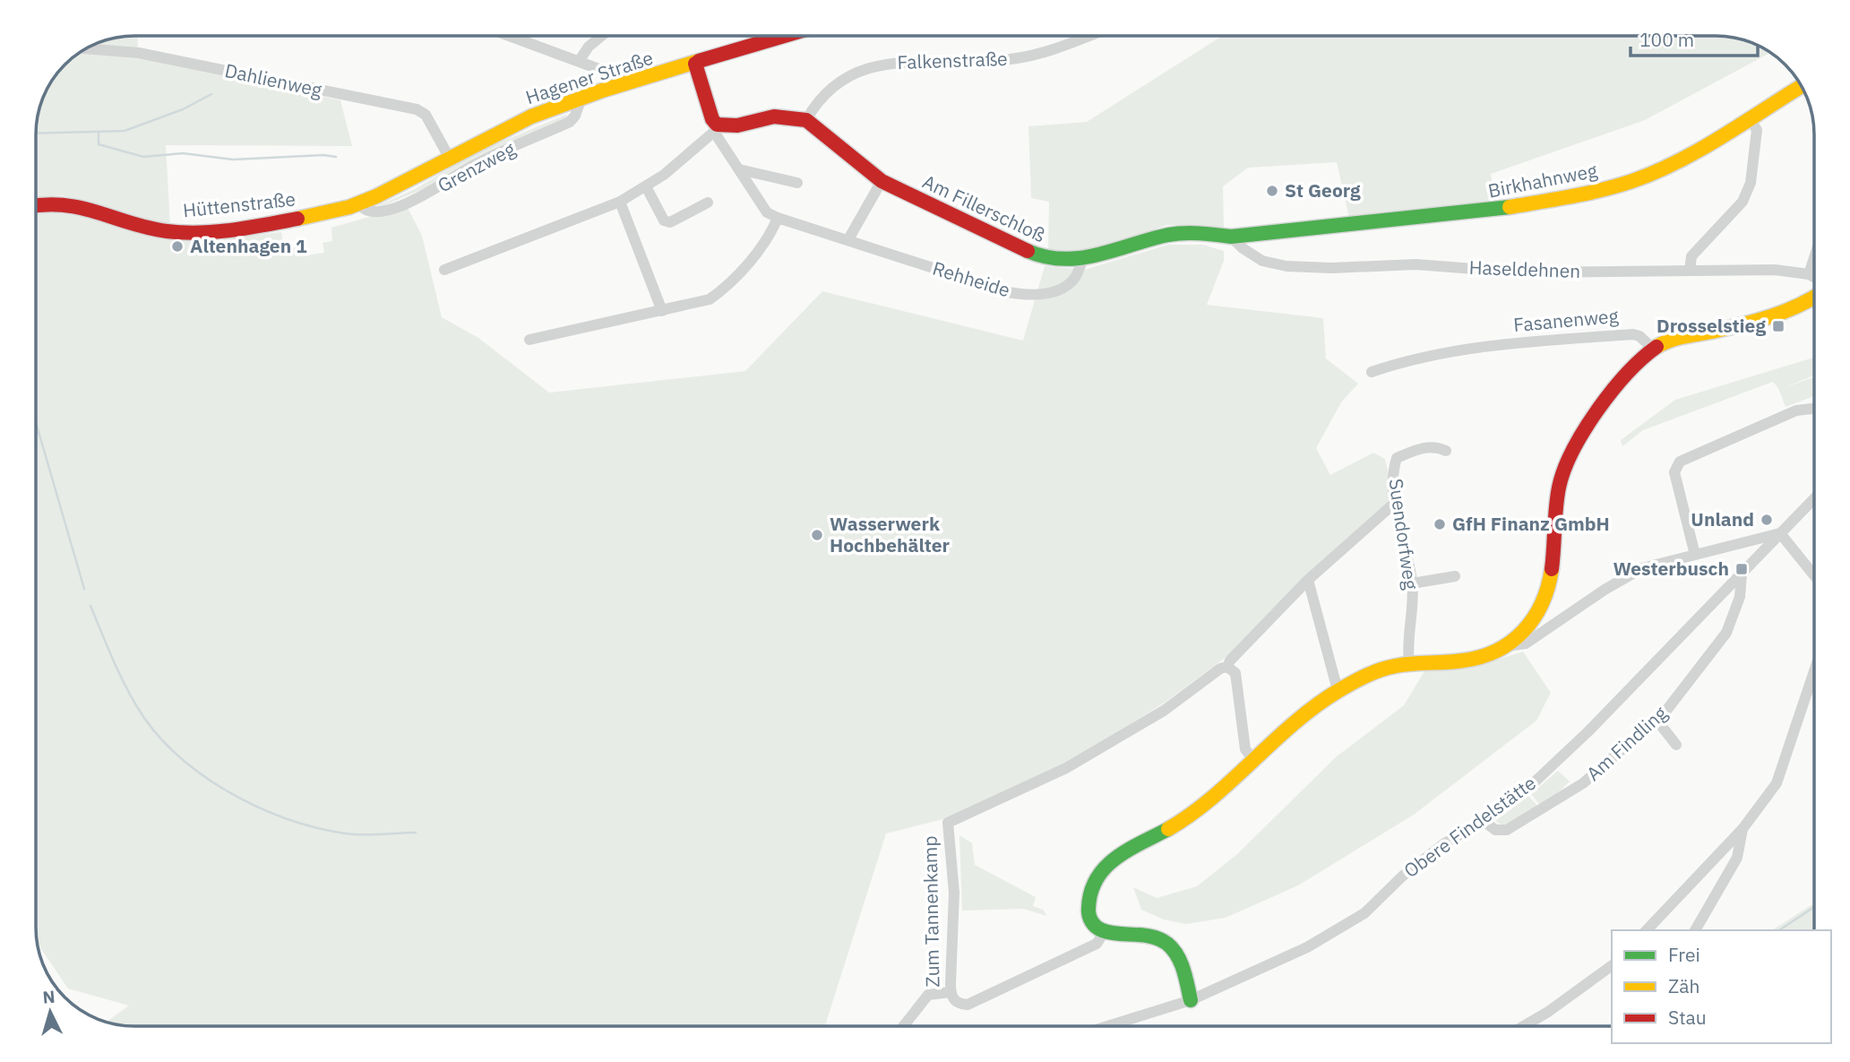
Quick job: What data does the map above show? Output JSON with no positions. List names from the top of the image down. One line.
{"streets":{"street":["Falkenstraße","Hagener Straße","Dahlienweg","Grenzweg","Birkhahnweg","Hüttenstraße","Am Fillerschloß","Haseldehnen","Rehheide","Fasanenweg","Suendorfweg","Am Findling","Obere Findelstätte","Zum Tannenkamp"]},"crossings":[["Falkenstraße","Am Fillerschloß"],["Hagener Straße","Dahlienweg"],["Hagener Straße","Grenzweg"],["Hagener Straße","Hüttenstraße"],["Dahlienweg","Hüttenstraße"],["Grenzweg","Hüttenstraße"],["Birkhahnweg","Am Fillerschloß"],["Am Fillerschloß","Haseldehnen"],["Am Fillerschloß","Rehheide"],["Suendorfweg","Zum Tannenkamp"],["Am Findling","Obere Findelstätte"]],"places":{"other":["St Georg","Altenhagen 1","Unland","GfH Finanz GmbH","Wasserwerk Hochbehälter"],"transit":["Drosselstieg","Westerbusch"]},"legend":["Frei","Zäh","Stau"],"scale_bar":"100 m","north":"top"}
